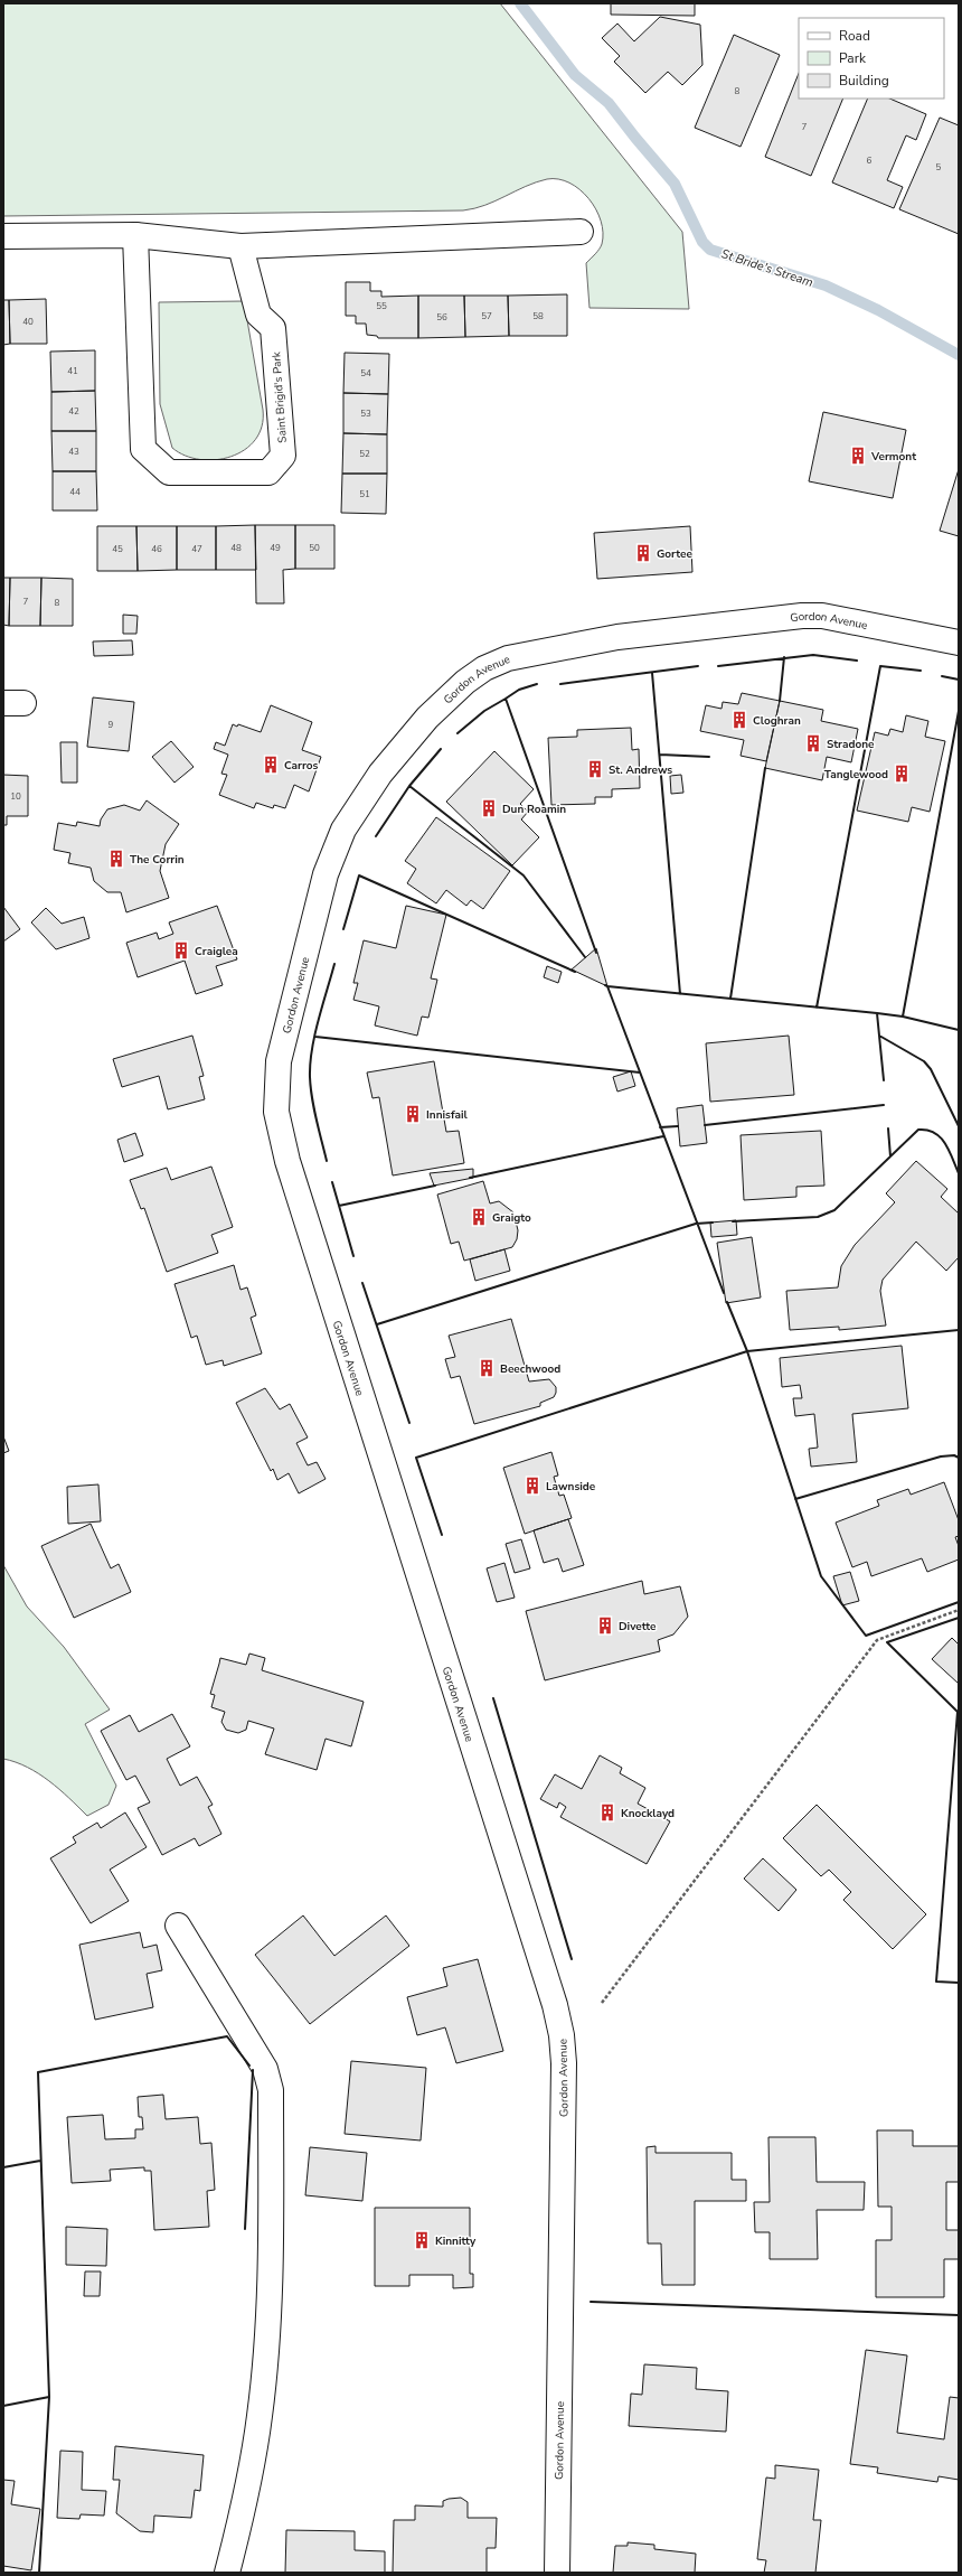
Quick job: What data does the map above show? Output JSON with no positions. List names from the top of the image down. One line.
{"streets":{"street":["Saint Brigid's Park","Gordon Avenue"]},"water":["St Bride's Stream"],"places":{"building":["Vermont","Gortee","Cloghran","Stradone","Carros","St. Andrews","Tanglewood","Dun Roamin","The Corrin","Craiglea","Innisfail","Graigto","Beechwood","Lawnside","Divette","Knocklayd","Kinnitty"]},"house_numbers":["8","7","6","5","55","57","58","56","40","41","54","42","53","43","52","44","51","48","49","50","45","46","47","7","8","9","10"],"legend":["Road","Park","Building"]}
